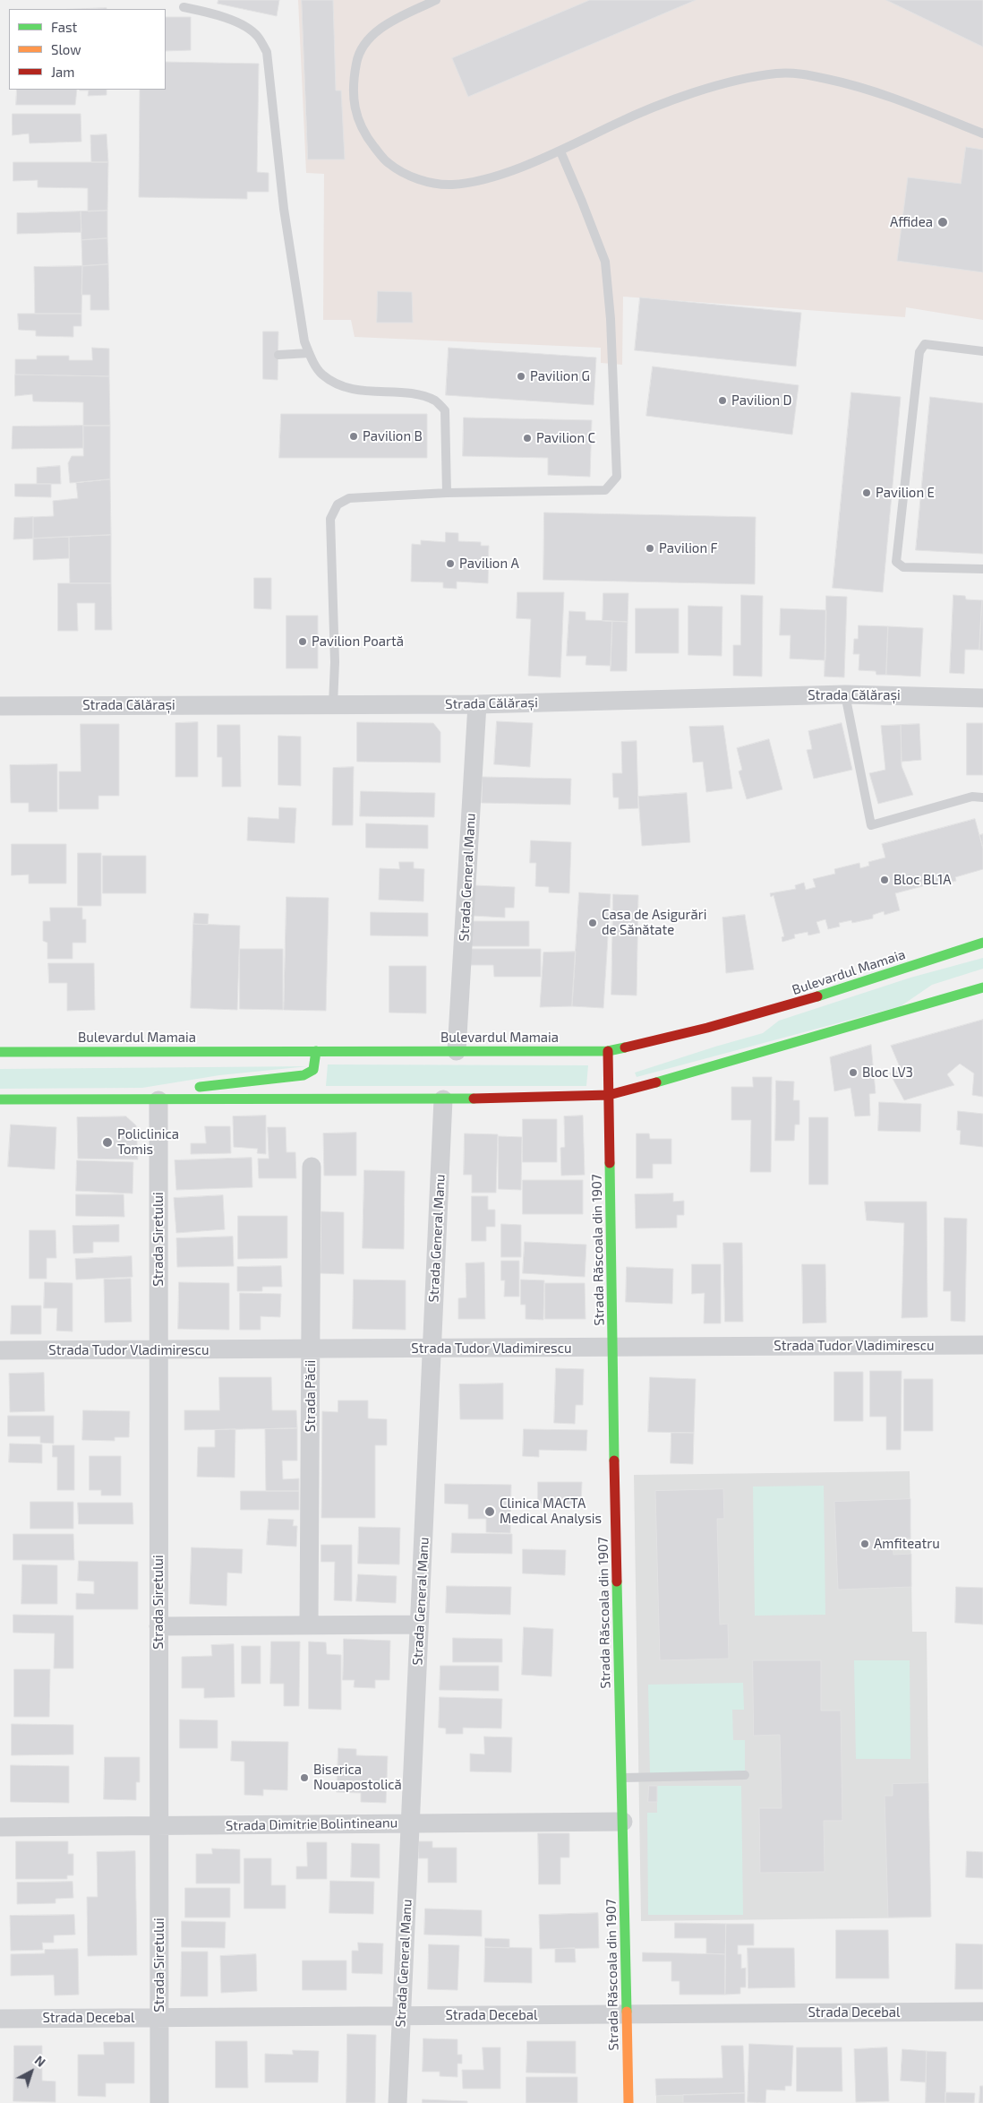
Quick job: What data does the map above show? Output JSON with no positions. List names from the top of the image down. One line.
{"streets":{"main road":["Bulevardul Mamaia","Strada Răscoala din 1907"],"street":["Strada Călărași","Strada General Manu","Strada Siretului","Strada Tudor Vladimirescu","Strada Păcii","Strada Dimitrie Bolintineanu","Strada Decebal"]},"crossings":[["Strada Călărași","Strada General Manu"],["Strada General Manu","Bulevardul Mamaia"],["Strada General Manu","Strada Tudor Vladimirescu"],["Strada General Manu","Strada Dimitrie Bolintineanu"],["Strada General Manu","Strada Decebal"],["Bulevardul Mamaia","Strada Răscoala din 1907"],["Strada Siretului","Strada Tudor Vladimirescu"],["Strada Siretului","Strada Dimitrie Bolintineanu"],["Strada Siretului","Strada Decebal"],["Strada Răscoala din 1907","Strada Tudor Vladimirescu"],["Strada Răscoala din 1907","Strada Dimitrie Bolintineanu"],["Strada Răscoala din 1907","Strada Decebal"],["Strada Tudor Vladimirescu","Strada Păcii"]],"places":["Affidea","Pavilion G","Pavilion D","Pavilion B","Pavilion C","Pavilion E","Pavilion F","Pavilion A","Pavilion Poartă","Bloc BL1A","Casa de Asigurări de Sănătate","Bloc LV3","Policlinica Tomis","Clinica MACTA Medical Analysis","Amfiteatru","Biserica Nouapostolică"],"legend":["Fast","Slow","Jam"],"north":"top right"}
